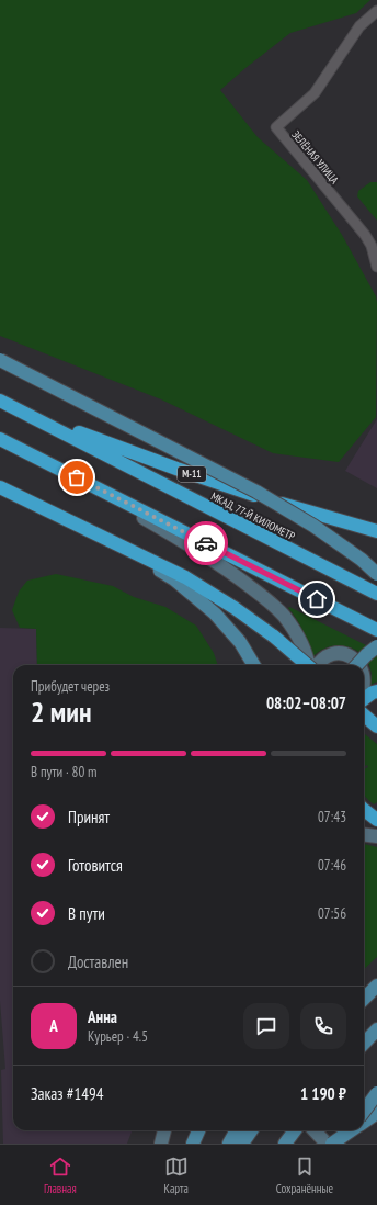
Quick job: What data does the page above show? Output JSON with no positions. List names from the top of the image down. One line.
{"streets":{"highway":["М-11","МКАД, 77-Й КИЛОМЕТР"],"street":["ЗЕЛЁНАЯ УЛИЦА"]},"crossings":[["М-11","МКАД, 77-Й КИЛОМЕТР"]],"page":{"heading":["2 мин","Прибудет через","08:02–08:07"],"panel":["Анна","Курьер · 4.5","Заказ #1494","1 190 ₽"],"bar":"В пути · 80 m","list":[["Принят","07:43"],["Готовится","07:46"],["В пути","07:56"],"Доставлен"],"round":"А","tabs":["Главная","Карта","Сохранённые"]}}
